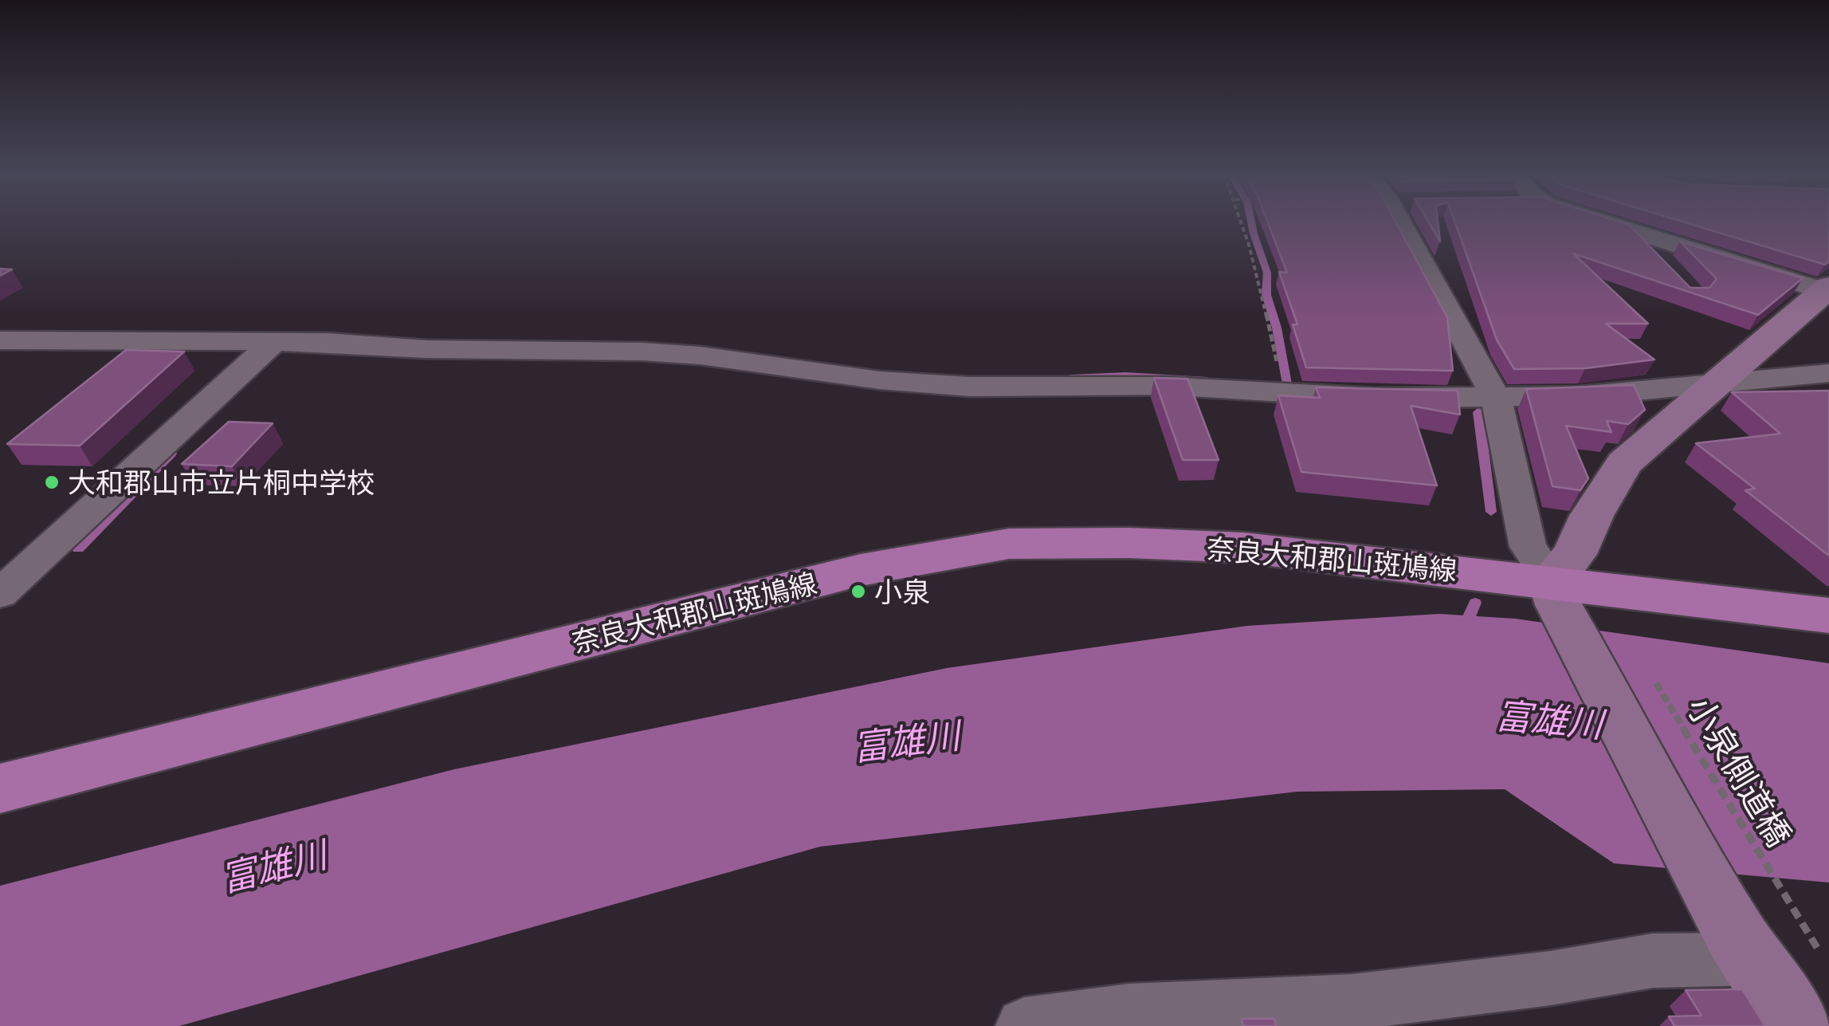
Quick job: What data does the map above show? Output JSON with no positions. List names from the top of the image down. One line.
{"streets":{"main road":["奈良大和郡山斑鳩線"],"path":["小泉側道橋"]},"water":["富雄川"],"places":["大和郡山市立片桐中学校","小泉"]}
